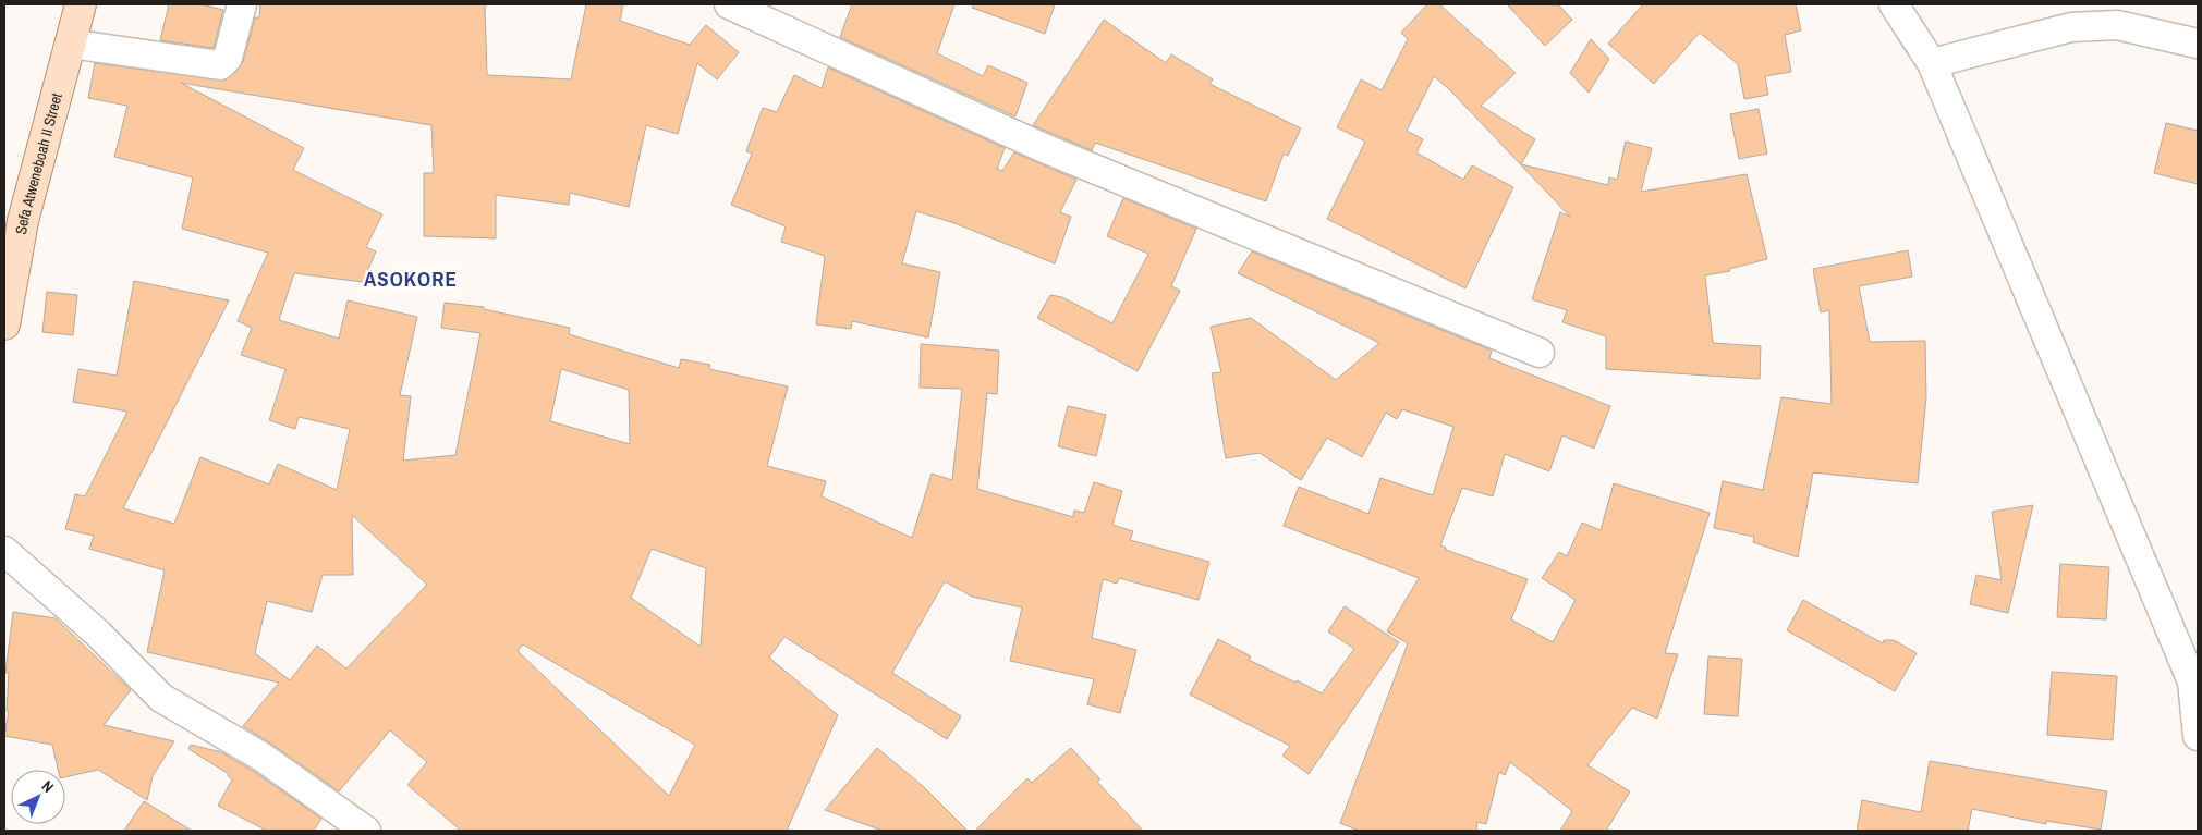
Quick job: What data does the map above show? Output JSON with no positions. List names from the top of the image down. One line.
{"streets":{"main road":["Sefa Atweneboah II Street"]},"districts":["ASOKORE"],"north":"top right"}
